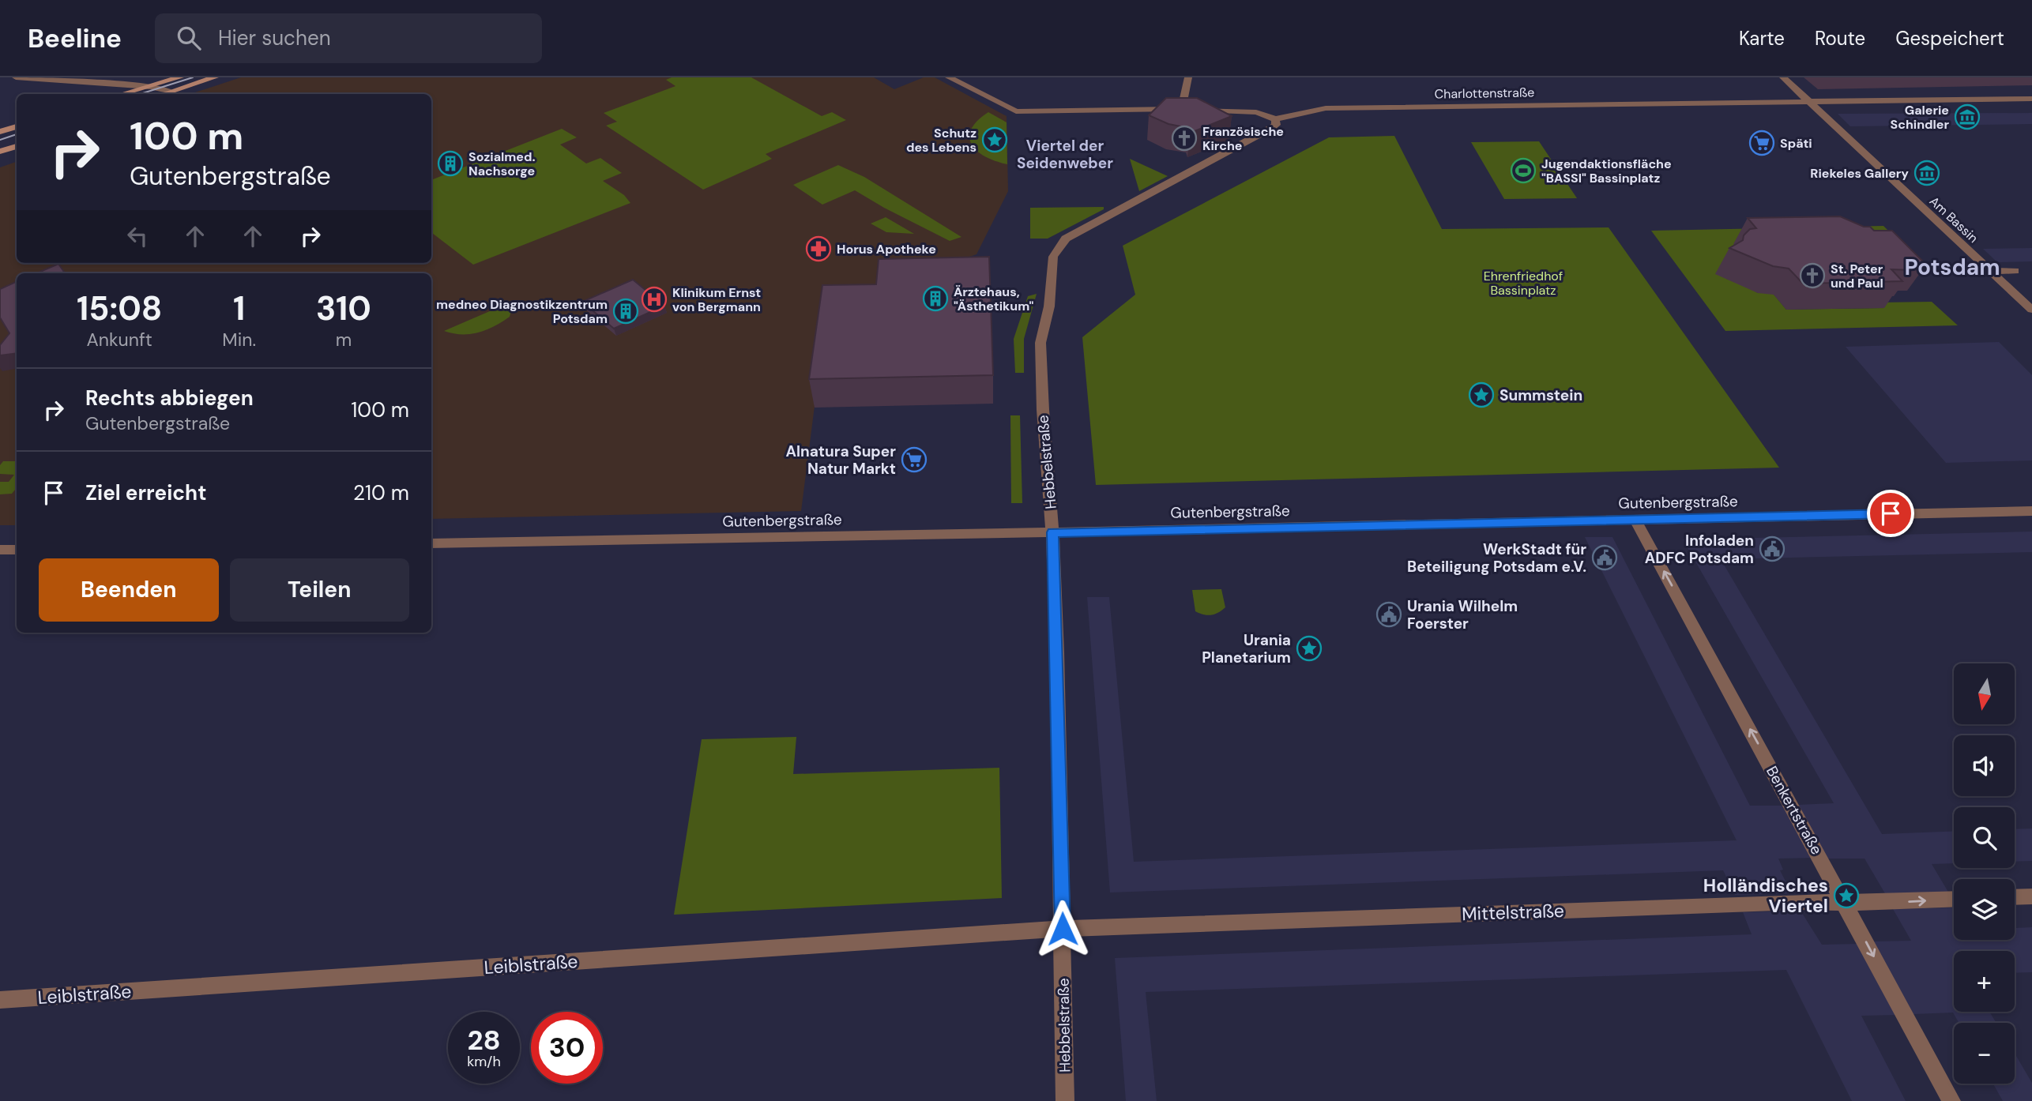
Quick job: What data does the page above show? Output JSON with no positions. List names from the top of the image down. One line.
{"streets":{"street":["Charlottenstraße","Am Bassin","Hebbelstraße","Gutenbergstraße","Benkertstraße","Mittelstraße","Leiblstraße"]},"crossings":[["Charlottenstraße","Am Bassin"],["Charlottenstraße","Hebbelstraße"],["Hebbelstraße","Gutenbergstraße"],["Hebbelstraße","Mittelstraße"],["Hebbelstraße","Leiblstraße"],["Gutenbergstraße","Benkertstraße"],["Benkertstraße","Mittelstraße"],["Mittelstraße","Leiblstraße"]],"districts":["Viertel der Seidenweber","Potsdam"],"parks":["Ehrenfriedhof Bassinplatz"],"places":{"museum":["Galerie Schindler","Riekeles Gallery"],"church":["Französische Kirche","St. Peter und Paul"],"place":["Schutz des Lebens","Summstein","Urania Planetarium","Holländisches Viertel"],"supermarket":["Späti","Alnatura Super Natur Markt"],"building":["Sozialmed. Nachsorge","Ärztehaus, \"Ästhetikum\"","medneo Diagnostikzentrum Potsdam"],"sports":["Jugendaktionsfläche \"BASSI\" Bassinplatz"],"pharmacy":["Horus Apotheke"],"hospital":["Klinikum Ernst von Bergmann"],"public building":["Infoladen ADFC Potsdam","WerkStadt für Beteiligung Potsdam e.V.","Urania Wilhelm Foerster"]},"north":"bottom","page":{"header":"Beeline","search":"Hier suchen","nav":["Karte","Route","Gespeichert"],"turn":["100 m","Gutenbergstraße"],"eta":["15:08","Ankunft","1","Min.","310","m"],"list":[{"name":"Rechts abbiegen","note":"Gutenbergstraße","value":"100 m"},{"name":"Ziel erreicht","value":"210 m"}],"buttons":["Beenden","Teilen"],"map_buttons":["+","−"],"speed":"28 km/h","limit":"30"}}
